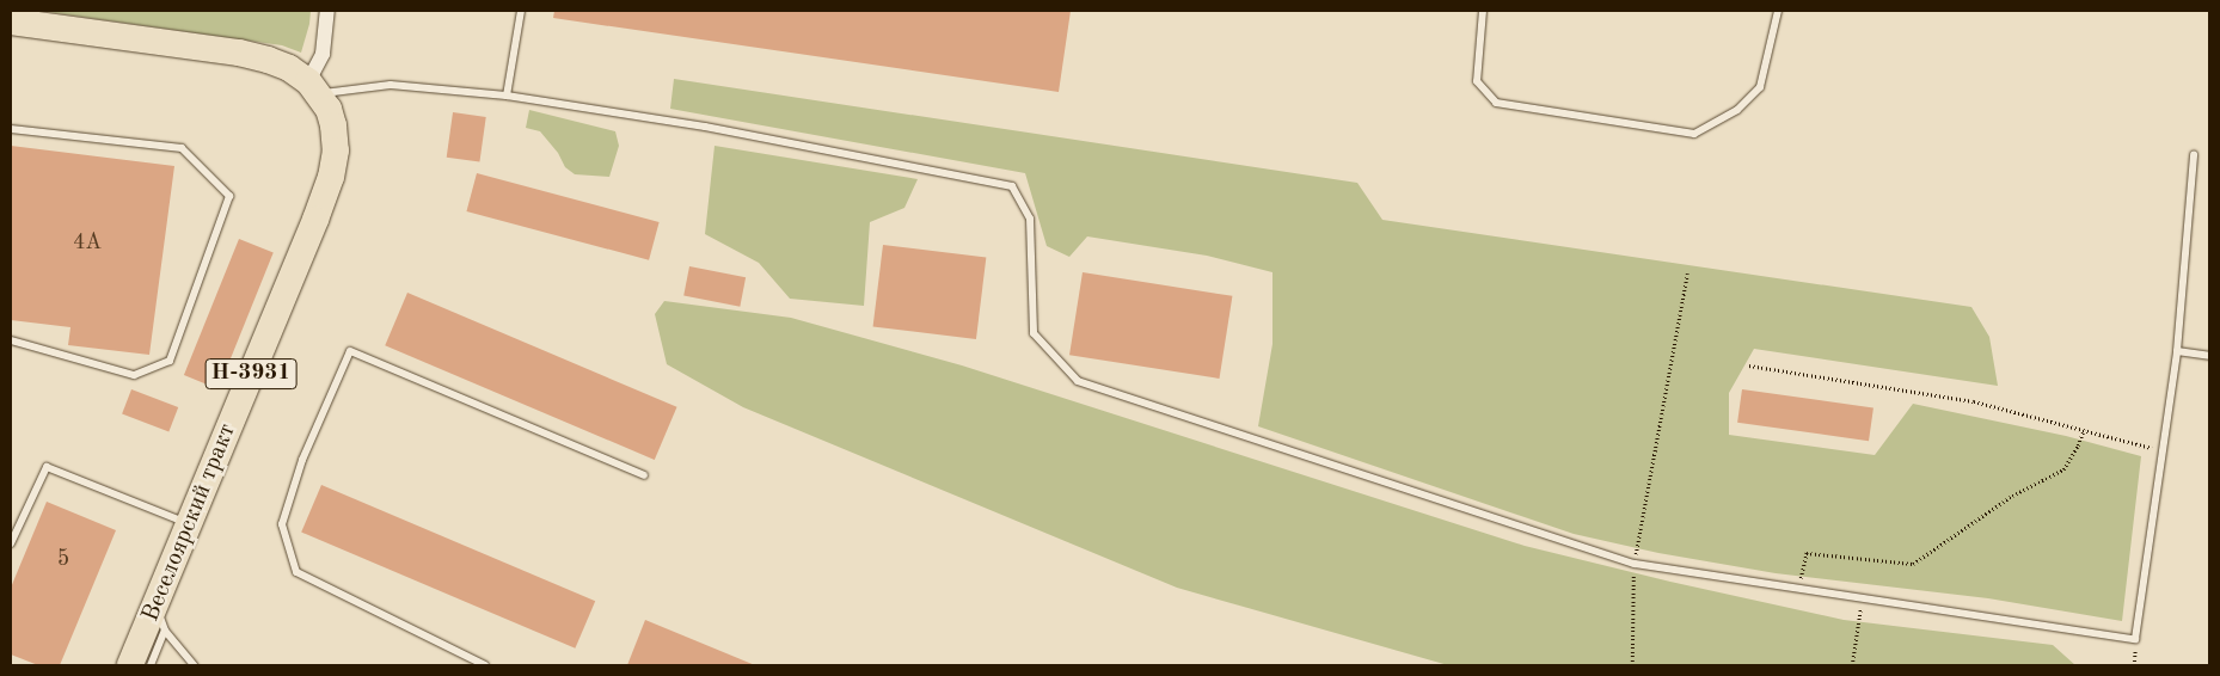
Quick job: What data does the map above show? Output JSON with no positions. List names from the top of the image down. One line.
{"streets":{"highway":["Н-3931","Веселоярский тракт"]},"house_numbers":["4А","5"]}
